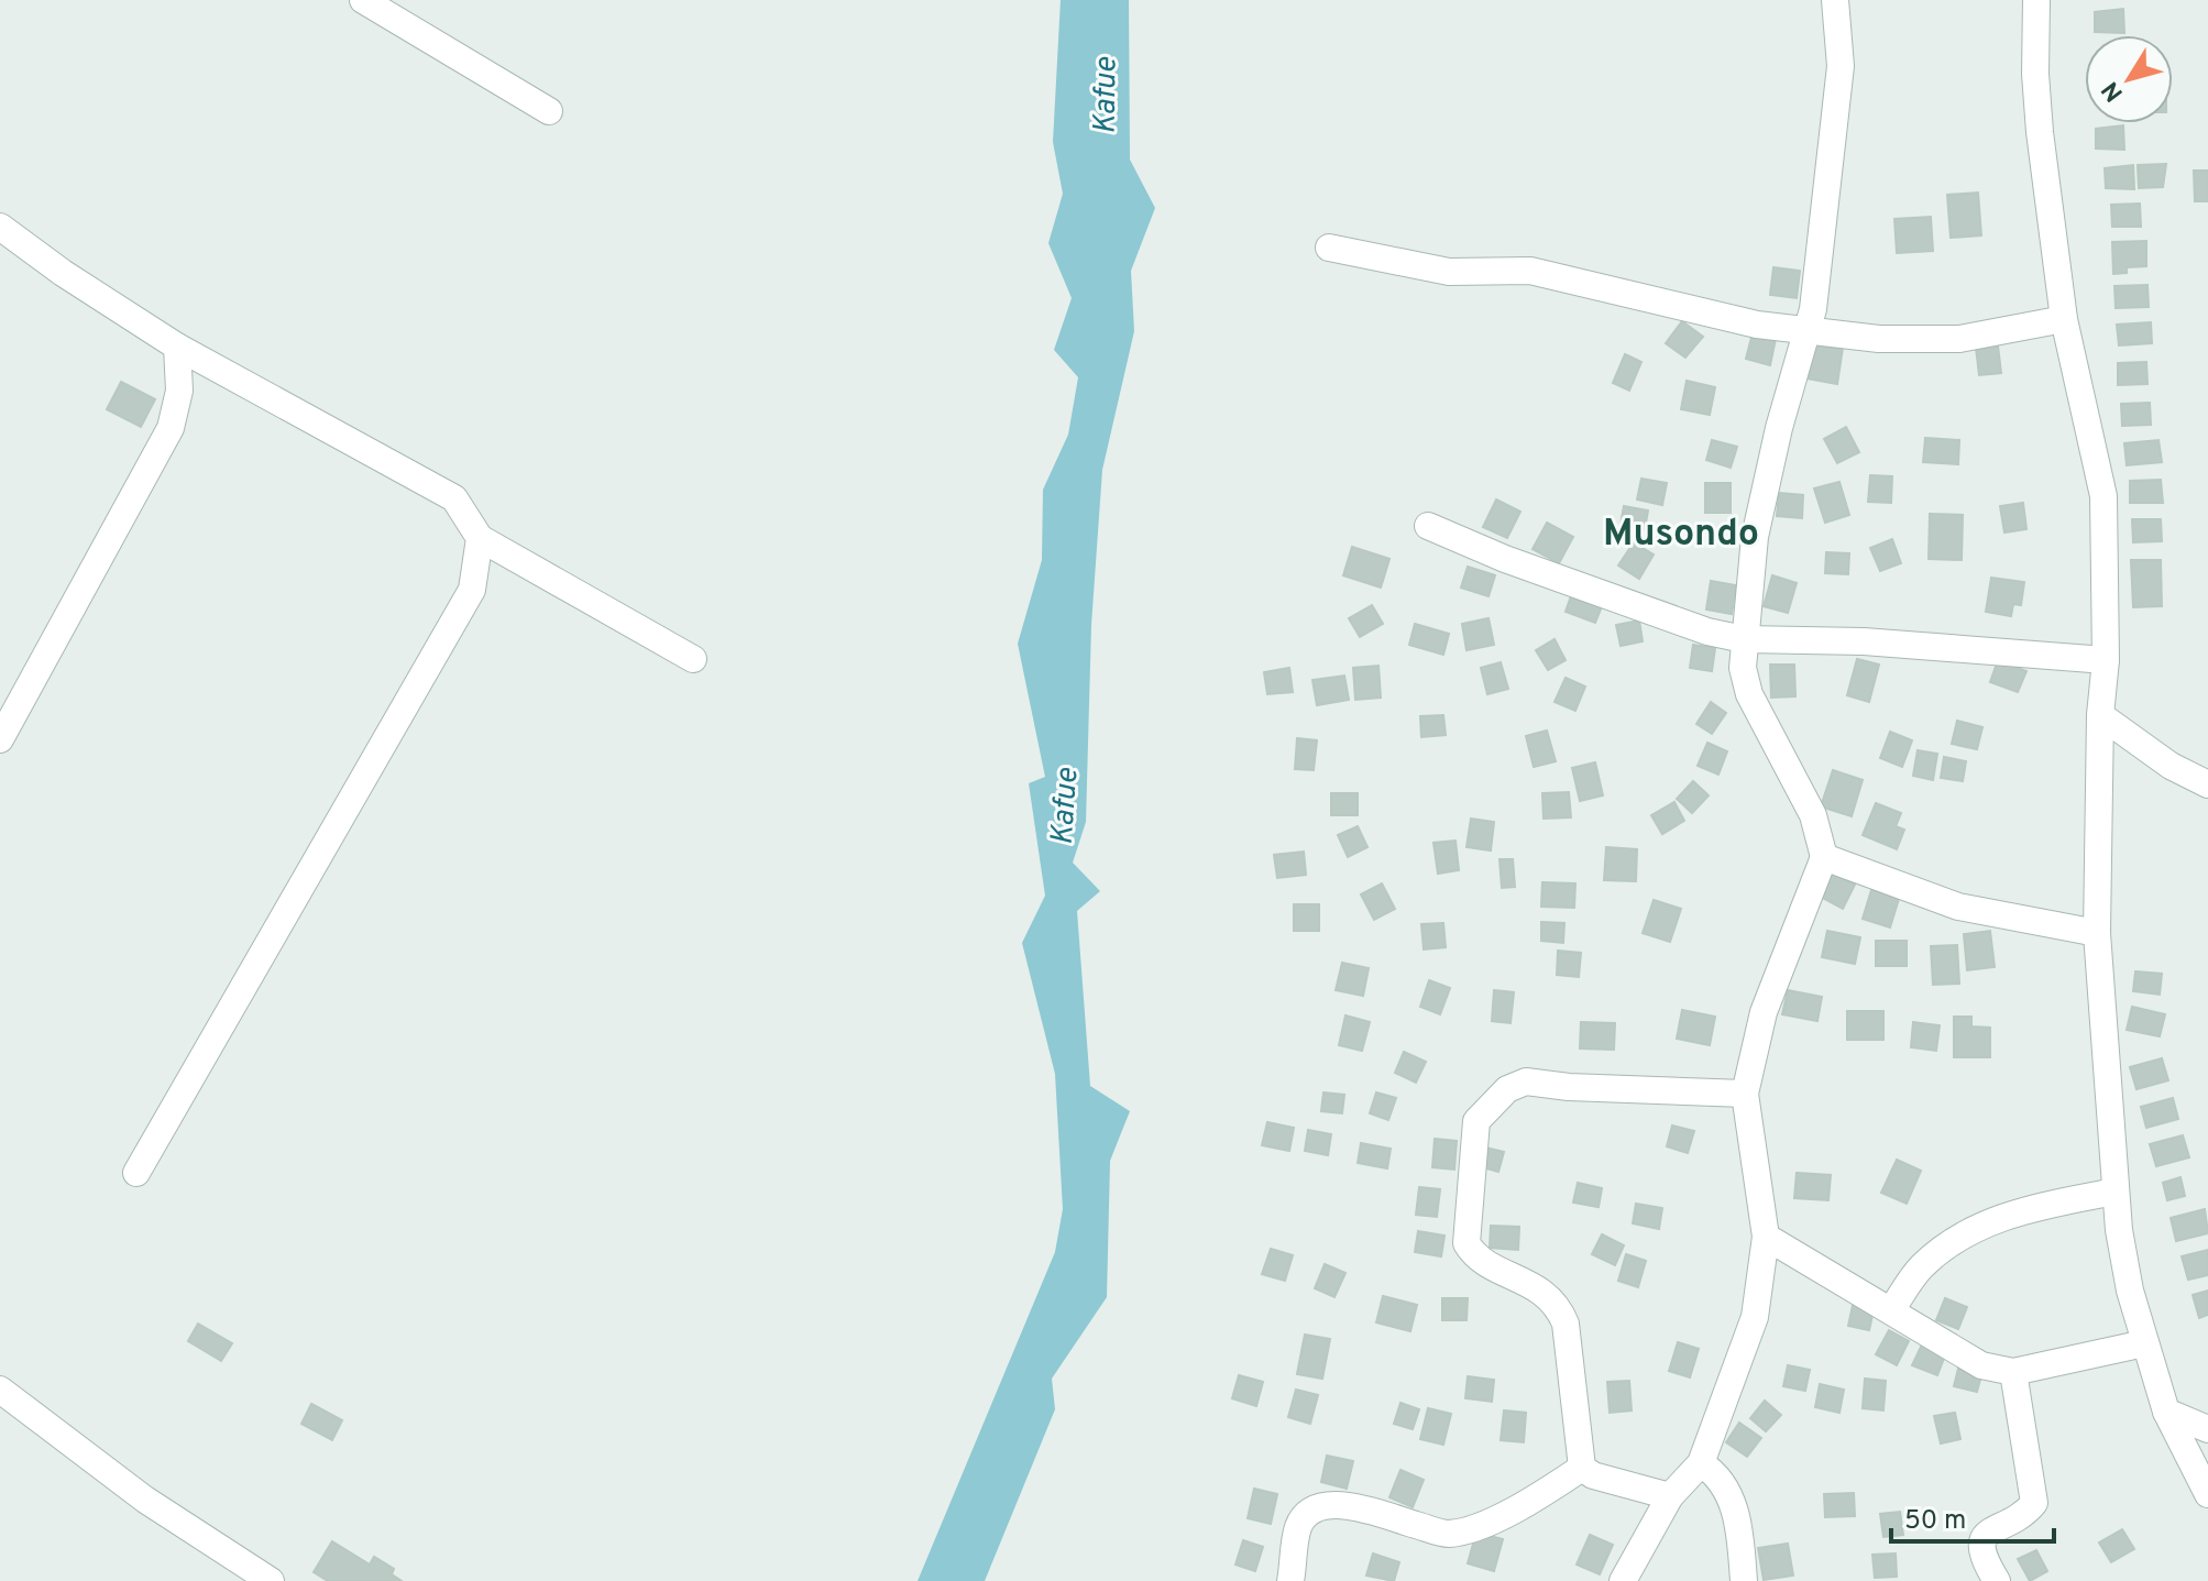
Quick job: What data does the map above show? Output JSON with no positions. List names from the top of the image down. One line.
{"districts":["Musondo"],"water":["Kafue"],"scale_bar":"50 m","north":"bottom left"}
